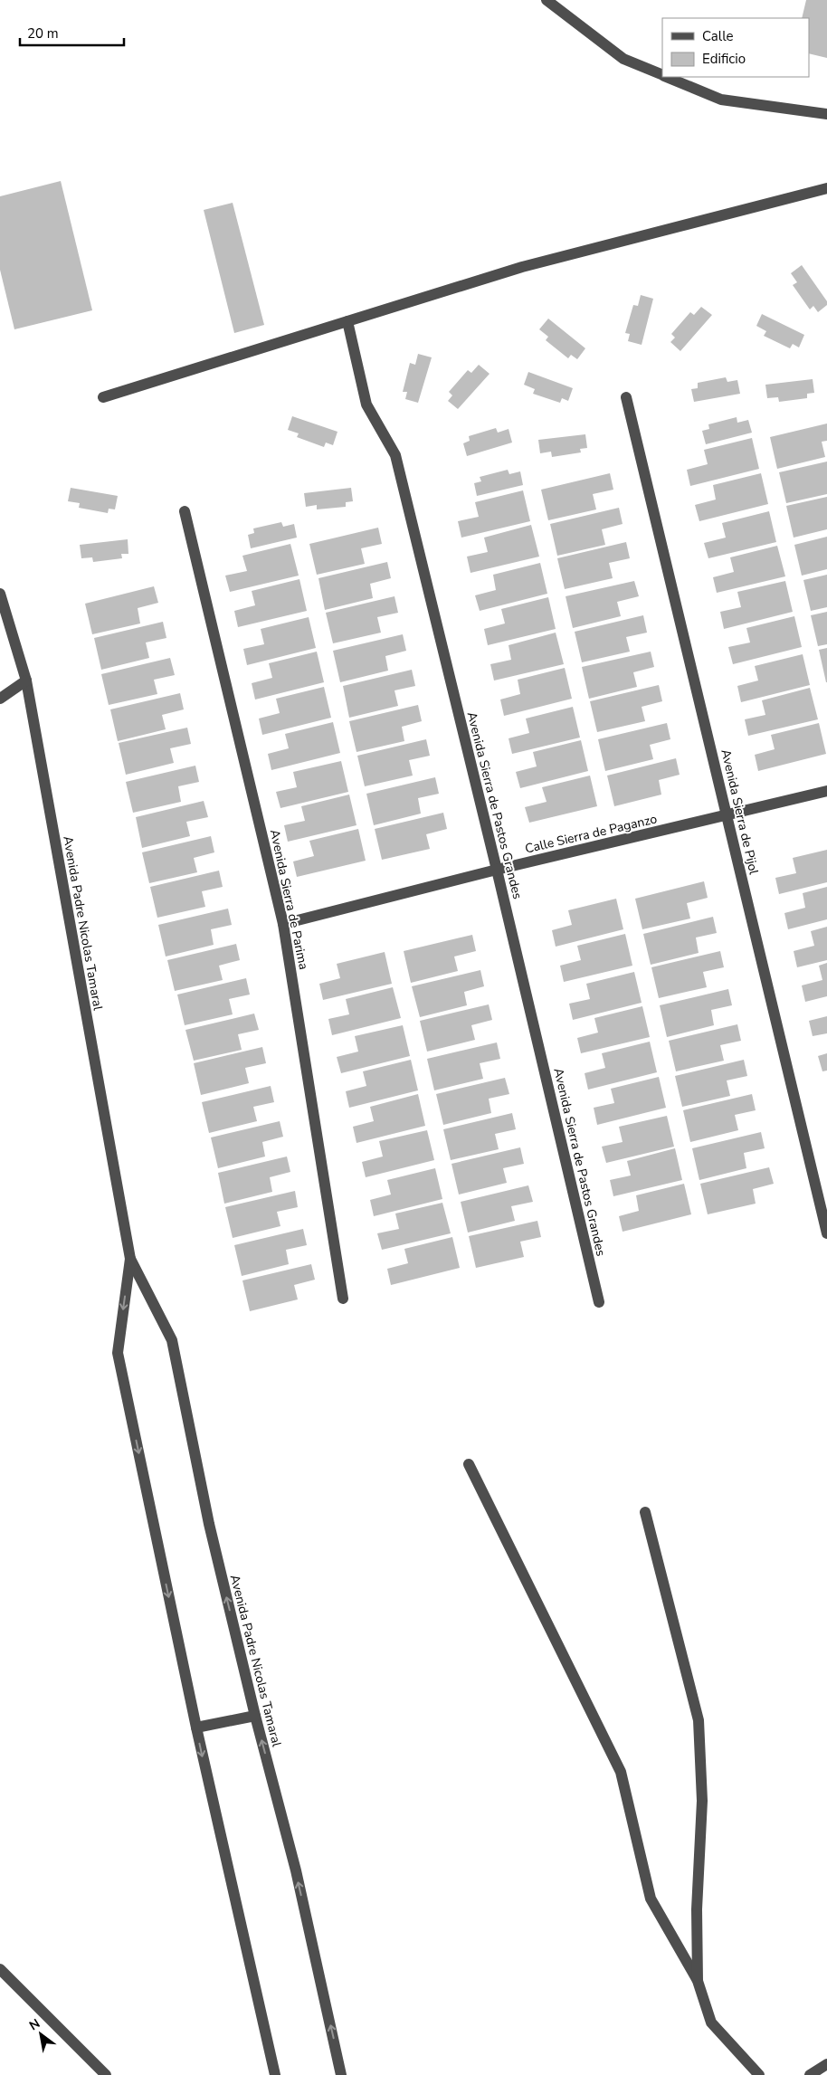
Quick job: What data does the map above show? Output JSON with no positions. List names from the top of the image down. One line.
{"streets":{"street":["Avenida Sierra de Pastos Grandes","Avenida Sierra de Pijol","Calle Sierra de Paganzo","Avenida Sierra de Parima","Avenida Padre Nicolas Tamaral"]},"crossings":[["Avenida Sierra de Pastos Grandes","Calle Sierra de Paganzo"],["Avenida Sierra de Pijol","Calle Sierra de Paganzo"],["Calle Sierra de Paganzo","Avenida Sierra de Parima"]],"legend":["Calle","Edificio"],"scale_bar":"20 m","north":"top left"}
